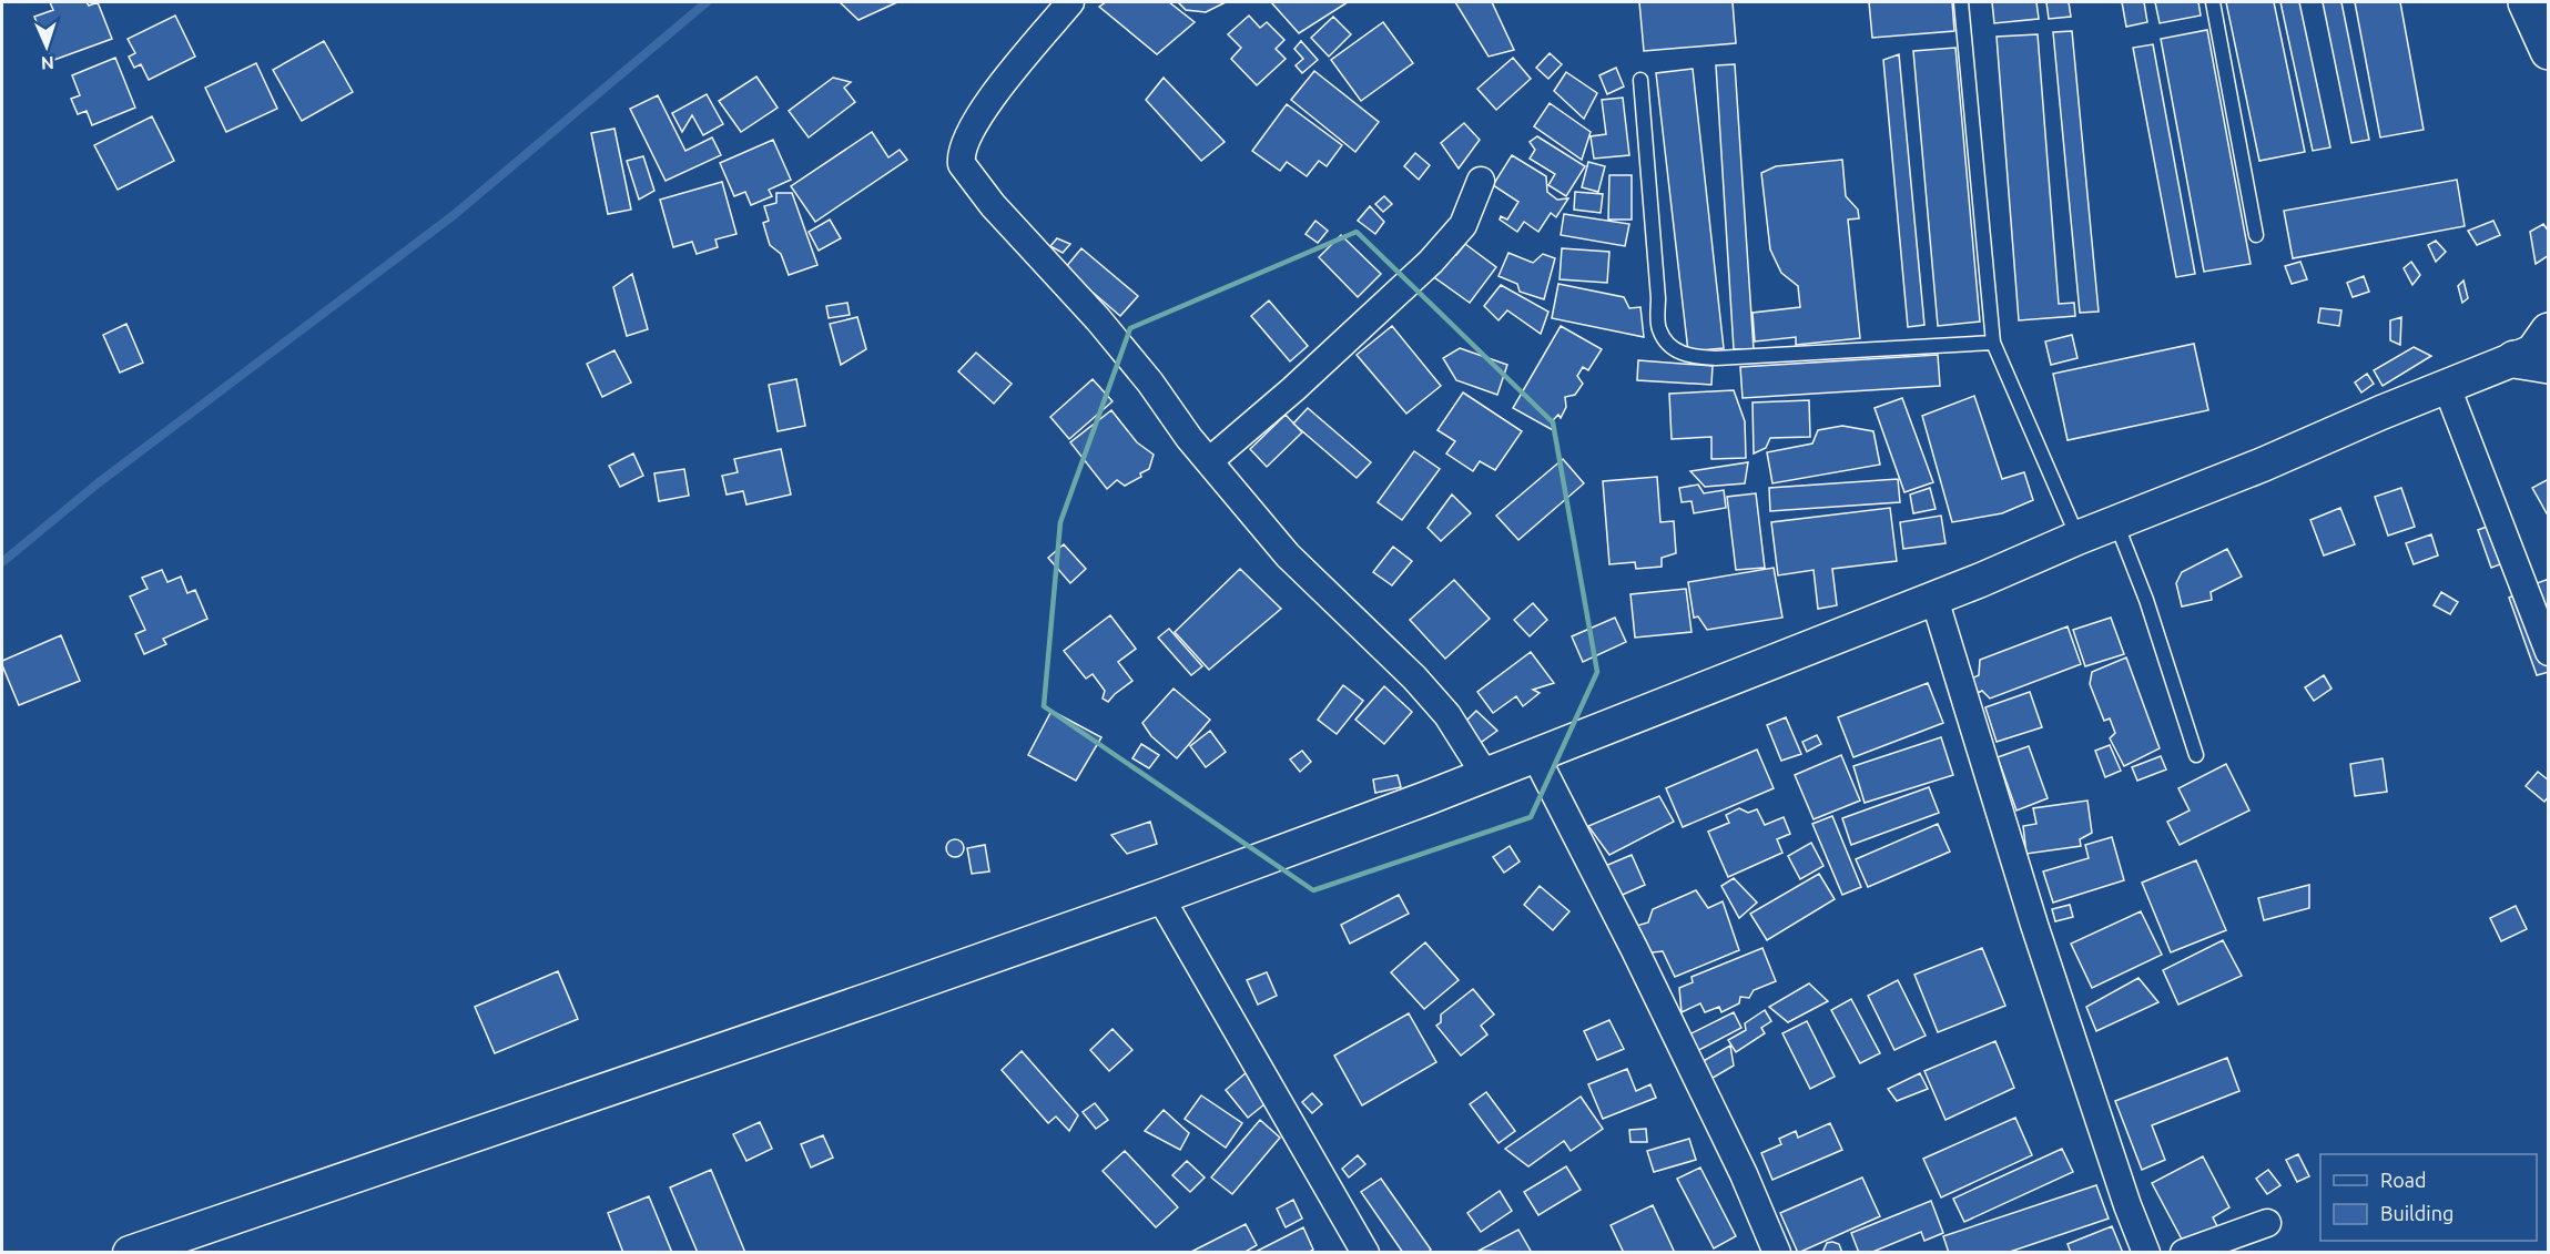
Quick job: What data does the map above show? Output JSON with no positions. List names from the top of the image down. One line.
{"legend":["Road","Building"],"north":"bottom"}
